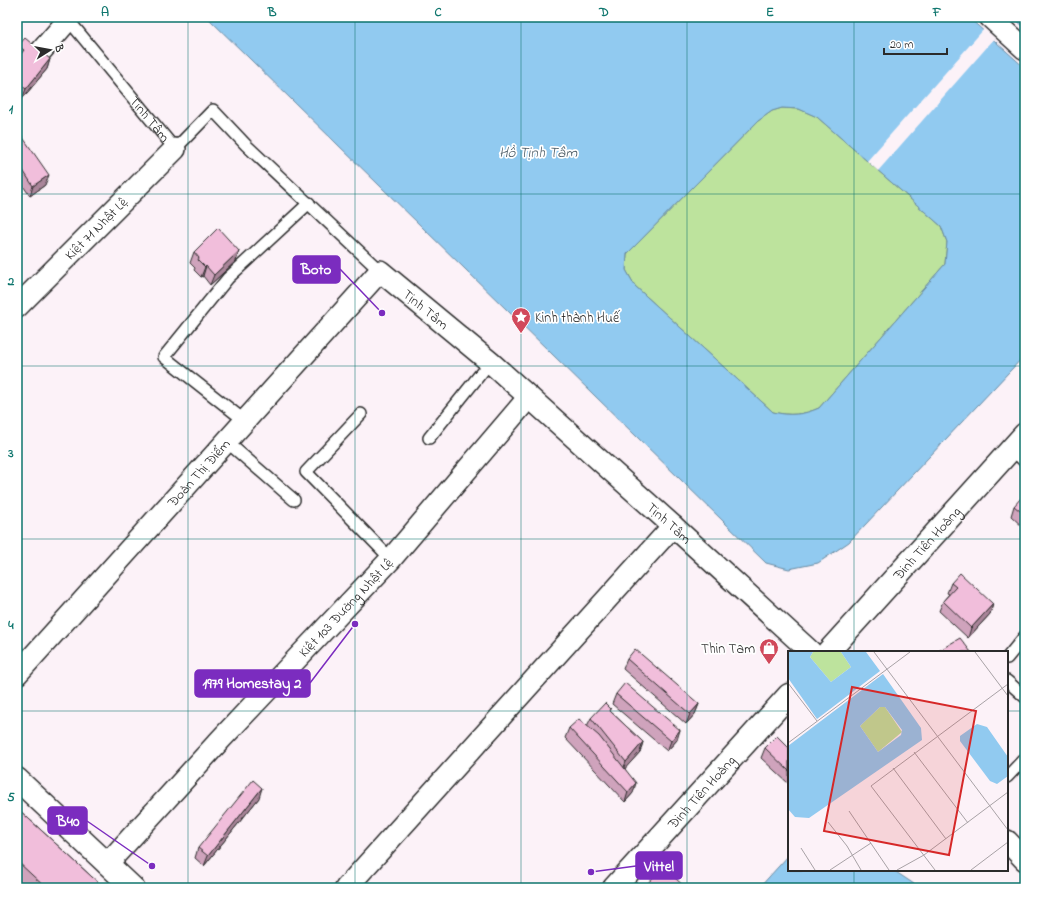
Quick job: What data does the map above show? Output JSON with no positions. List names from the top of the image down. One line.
{"streets":{"main road":["Đinh Tiên Hoàng"],"street":["Tịnh Tâm","Kiệt 71 Nhật Lệ","Đoàn Thị Điểm","Kiệt 103 Đường Nhật Lệ"]},"crossings":[["Tịnh Tâm","Kiệt 71 Nhật Lệ"],["Tịnh Tâm","Đoàn Thị Điểm"],["Tịnh Tâm","Kiệt 103 Đường Nhật Lệ"]],"water":["Hồ Tịnh Tâm"],"places":{"other":["Boto","1979 Homestay 2","B40","Vittel"],"place":["Kinh thành Huế"],"shop":["Thin Tam"]},"scale_bar":"20 m","north":"right","grid":{"columns":["A","B","C","D","E","F"],"rows":["1","2","3","4","5"]}}
